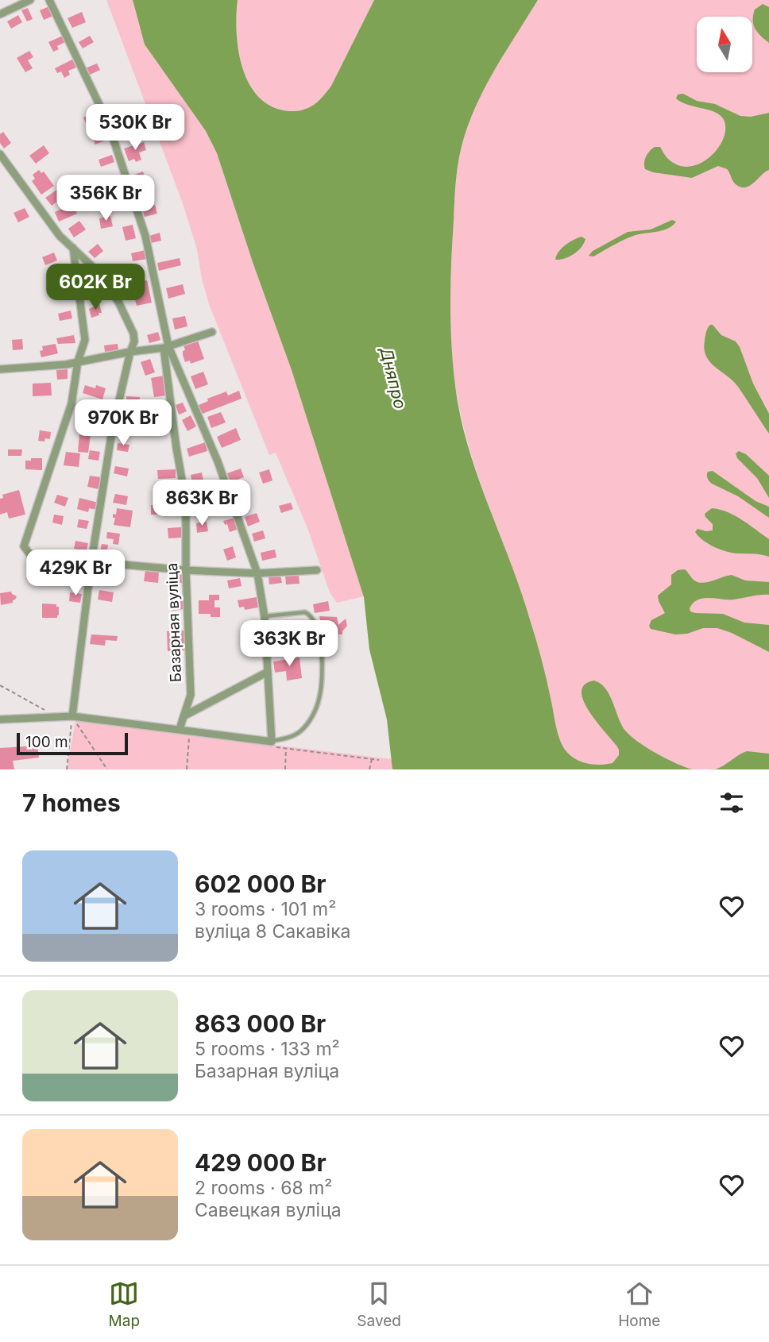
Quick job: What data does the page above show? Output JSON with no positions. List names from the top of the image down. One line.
{"streets":{"street":["Базарная вуліца"]},"water":["Дняпро"],"scale_bar":"100 m","north":"top","page":{"price":["530K Br","356K Br","602K Br","970K Br","863K Br","429K Br","363K Br"],"scale":"100 m","heading":"7 homes","list":[{"name":"602 000 Br","note":"3 rooms · 101 m² · вуліца 8 Сакавіка"},{"name":"863 000 Br","note":"5 rooms · 133 m² · Базарная вуліца"},{"name":"429 000 Br","note":"2 rooms · 68 m² · Савецкая вуліца"}],"tabs":["Map","Saved","Home"]}}
